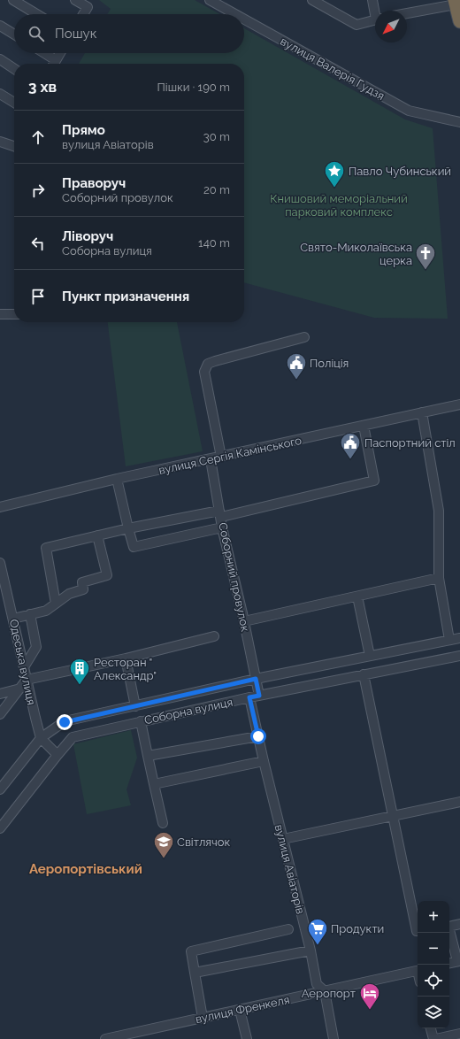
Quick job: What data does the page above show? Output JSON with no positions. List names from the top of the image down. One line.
{"streets":{"street":["вулиця Валерія Гудзя","вулиця Сергія Камінського","Соборний провулок","Одеська вулиця","Соборна вулиця","вулиця Авіаторів","вулиця Френкеля"]},"crossings":[["вулиця Сергія Камінського","Соборний провулок"],["Соборний провулок","Соборна вулиця"],["Одеська вулиця","Соборна вулиця"],["Соборна вулиця","вулиця Авіаторів"],["вулиця Авіаторів","вулиця Френкеля"]],"districts":["Аеропортівський"],"parks":["Книшовий меморіальний парковий комплекс"],"places":{"place":["Павло Чубинський"],"church":["Свято-Миколаївська церка"],"public building":["Поліція","Паспортний стіл"],"building":["Ресторан \" Александр\""],"school or university":["Світлячок"],"supermarket":["Продукти"],"hotel":["Аеропорт"]},"north":"bottom left","page":{"search":"Пошук","heading":["3 хв","Пішки · 190 m"],"list":[["Прямо","вулиця Авіаторів","30 m"],["Праворуч","Соборний провулок","20 m"],["Ліворуч","Соборна вулиця","140 m"],"Пункт призначення"],"map_buttons":["+","−"]}}
